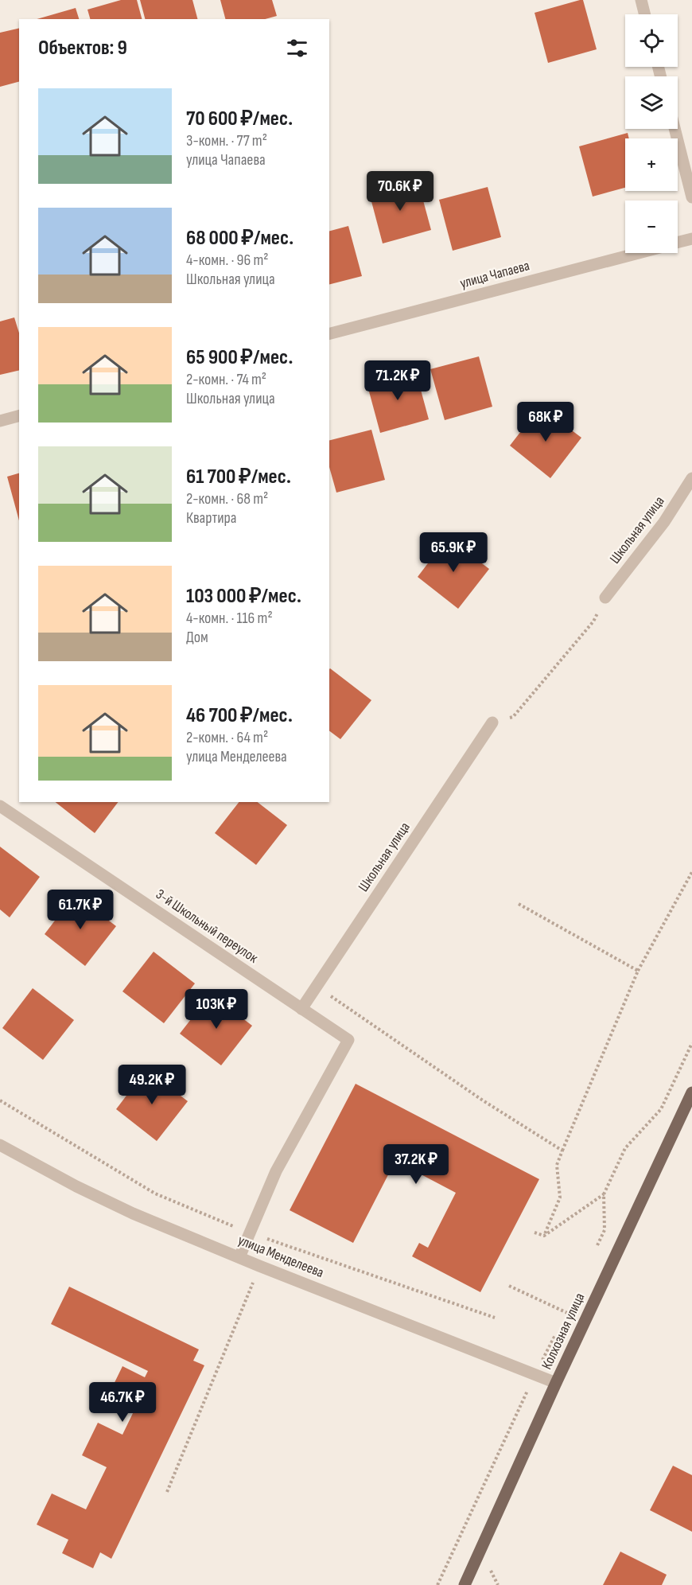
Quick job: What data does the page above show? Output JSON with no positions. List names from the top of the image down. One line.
{"streets":{"main road":["Колхозная улица"],"street":["улица Чапаева","Школьная улица","3-й Школьный переулок","улица Менделеева"]},"crossings":[["Школьная улица","3-й Школьный переулок"],["3-й Школьный переулок","улица Менделеева"],["улица Менделеева","Колхозная улица"]],"page":{"map_buttons":["+","−"],"heading":"Объектов: 9","list":[{"name":"70 600 ₽/мес.","note":"3-комн. · 77 m² · улица Чапаева"},{"name":"68 000 ₽/мес.","note":"4-комн. · 96 m² · Школьная улица"},{"name":"65 900 ₽/мес.","note":"2-комн. · 74 m² · Школьная улица"},{"name":"61 700 ₽/мес.","note":"2-комн. · 68 m² · Квартира"},{"name":"103 000 ₽/мес.","note":"4-комн. · 116 m² · Дом"},{"name":"46 700 ₽/мес.","note":"2-комн. · 64 m² · улица Менделеева"}],"price":["70.6K ₽","71.2K ₽","68K ₽","65.9K ₽","61.7K ₽","103K ₽","49.2K ₽","37.2K ₽","46.7K ₽"]}}
